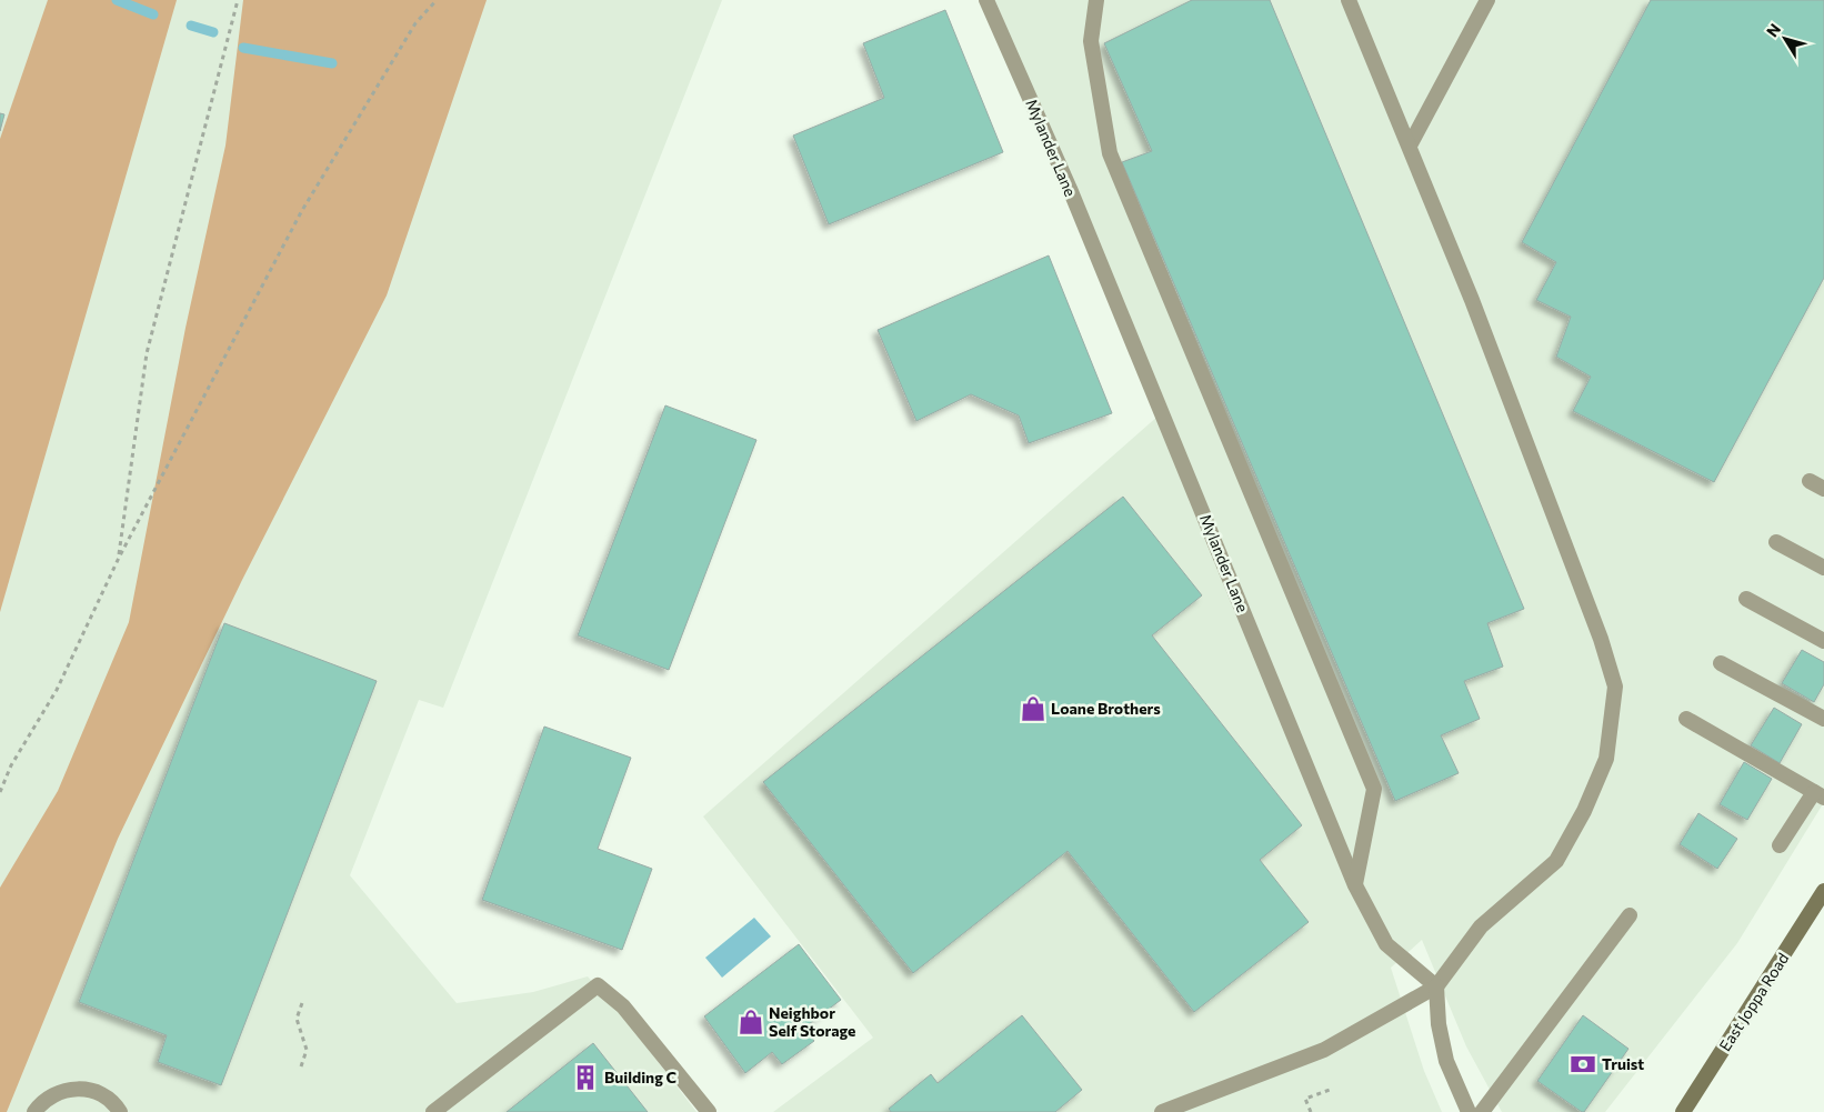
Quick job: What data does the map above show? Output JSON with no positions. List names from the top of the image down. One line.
{"streets":{"main road":["East Joppa Road"],"street":["Mylander Lane"]},"places":{"shop":["Loane Brothers","Neighbor Self Storage"],"bank":["Truist"],"building":["Building C"]},"north":"top left"}
